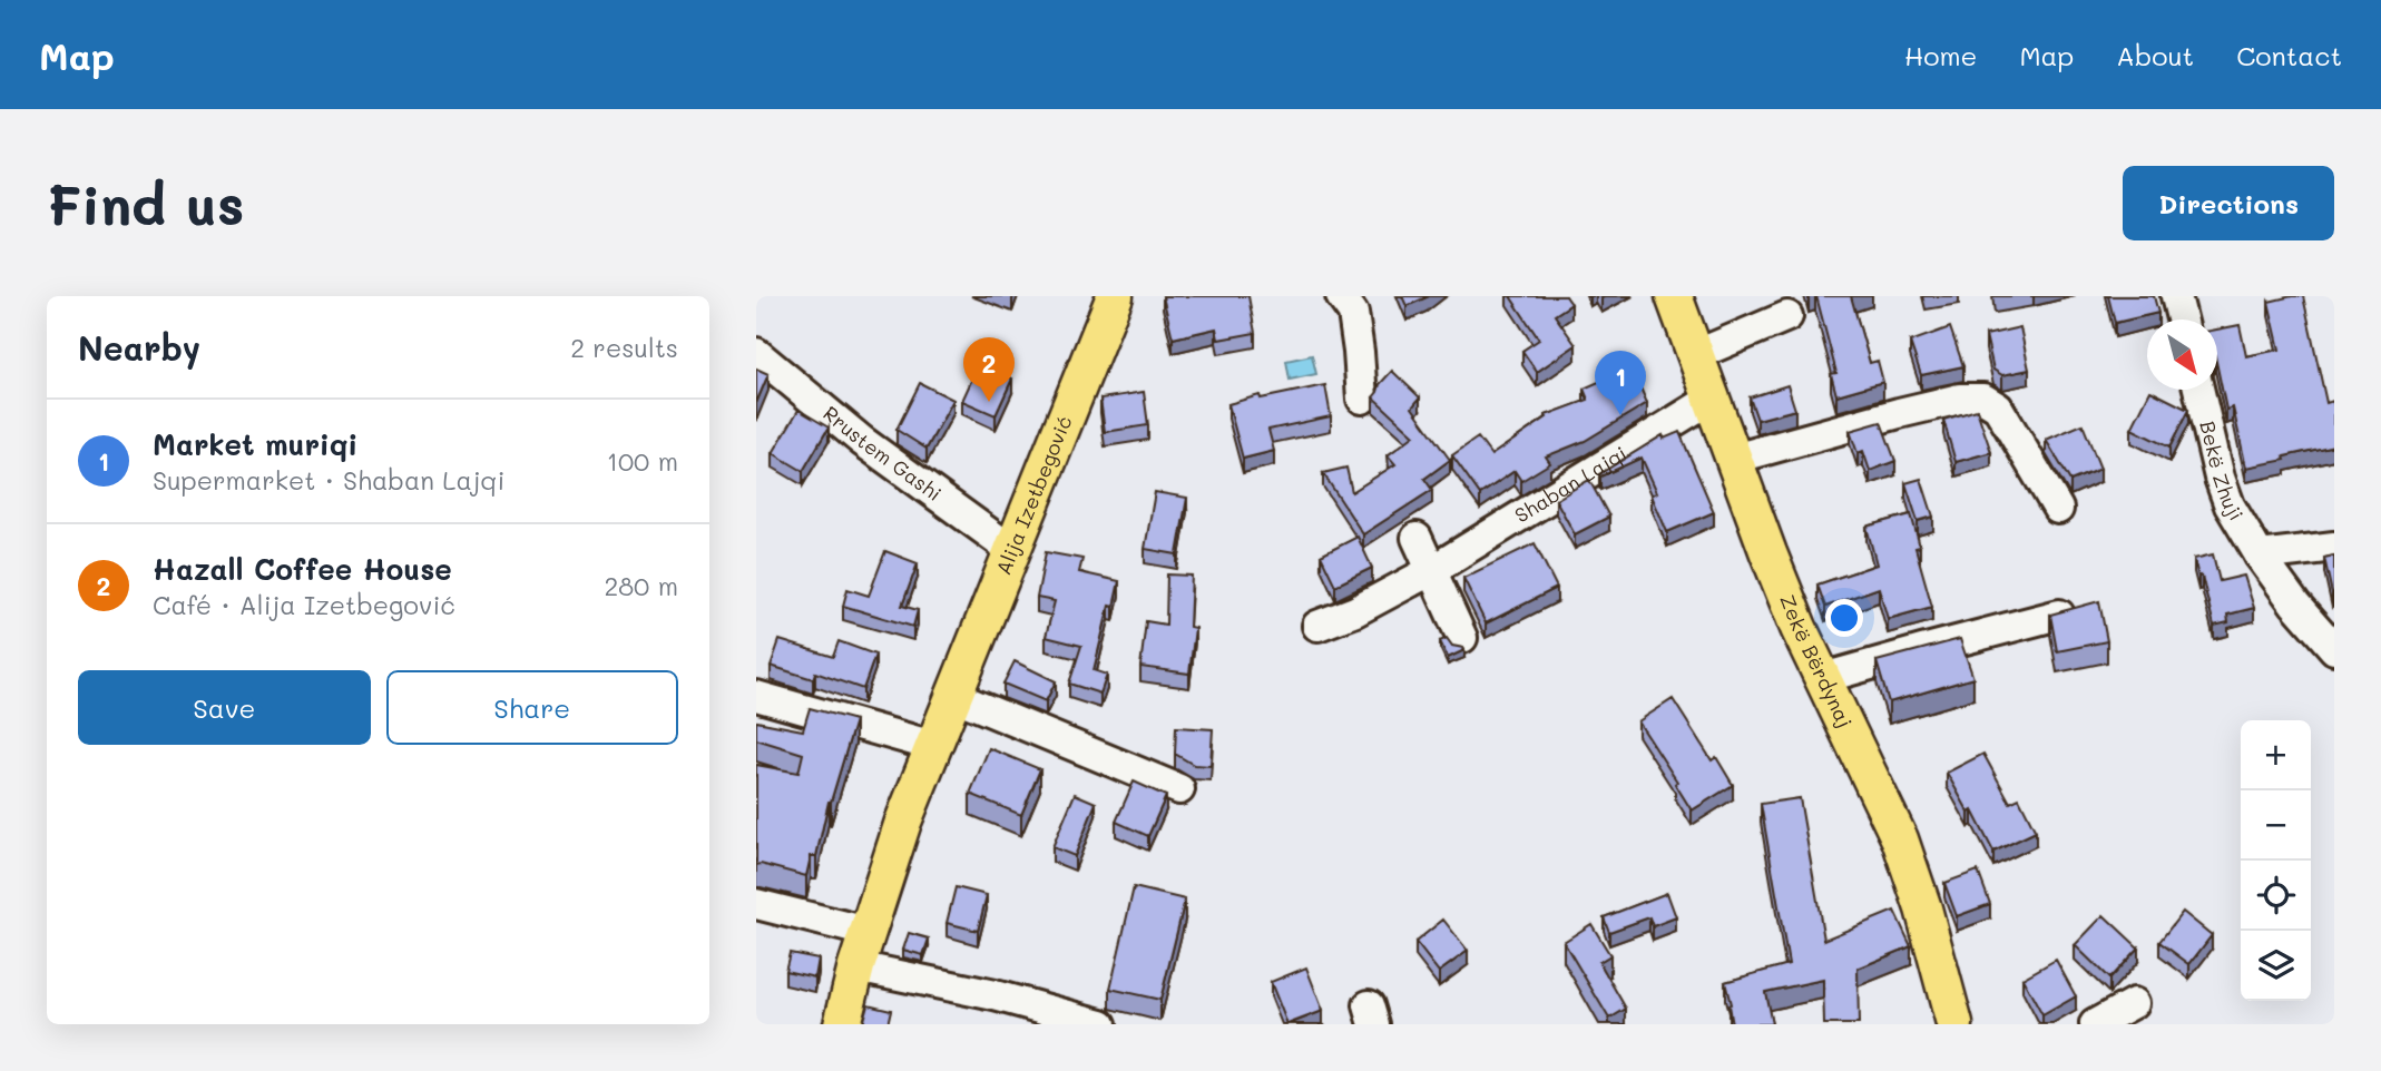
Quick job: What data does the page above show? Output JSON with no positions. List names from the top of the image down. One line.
{"streets":{"main road":["Alija Izetbegović","Zekë Bërdynaj"],"street":["Rrustem Gashi","Bekë Zhuji","Shaban Lajqi"]},"crossings":[["Rrustem Gashi","Alija Izetbegović"],["Shaban Lajqi","Zekë Bërdynaj"]],"north":"bottom right","page":{"header":"Map","nav":["Home","Map","About","Contact"],"buttons":["Directions",["Save","Share"]],"title":"Find us","heading":["Nearby","2 results"],"pins":["2","1"],"list":[{"mark":"1","name":"Market muriqi","note":"Supermarket · Shaban Lajqi","value":"100 m"},{"mark":"2","name":"Hazall Coffee House","note":"Café · Alija Izetbegović","value":"280 m"}],"map_buttons":["+","−"]}}
